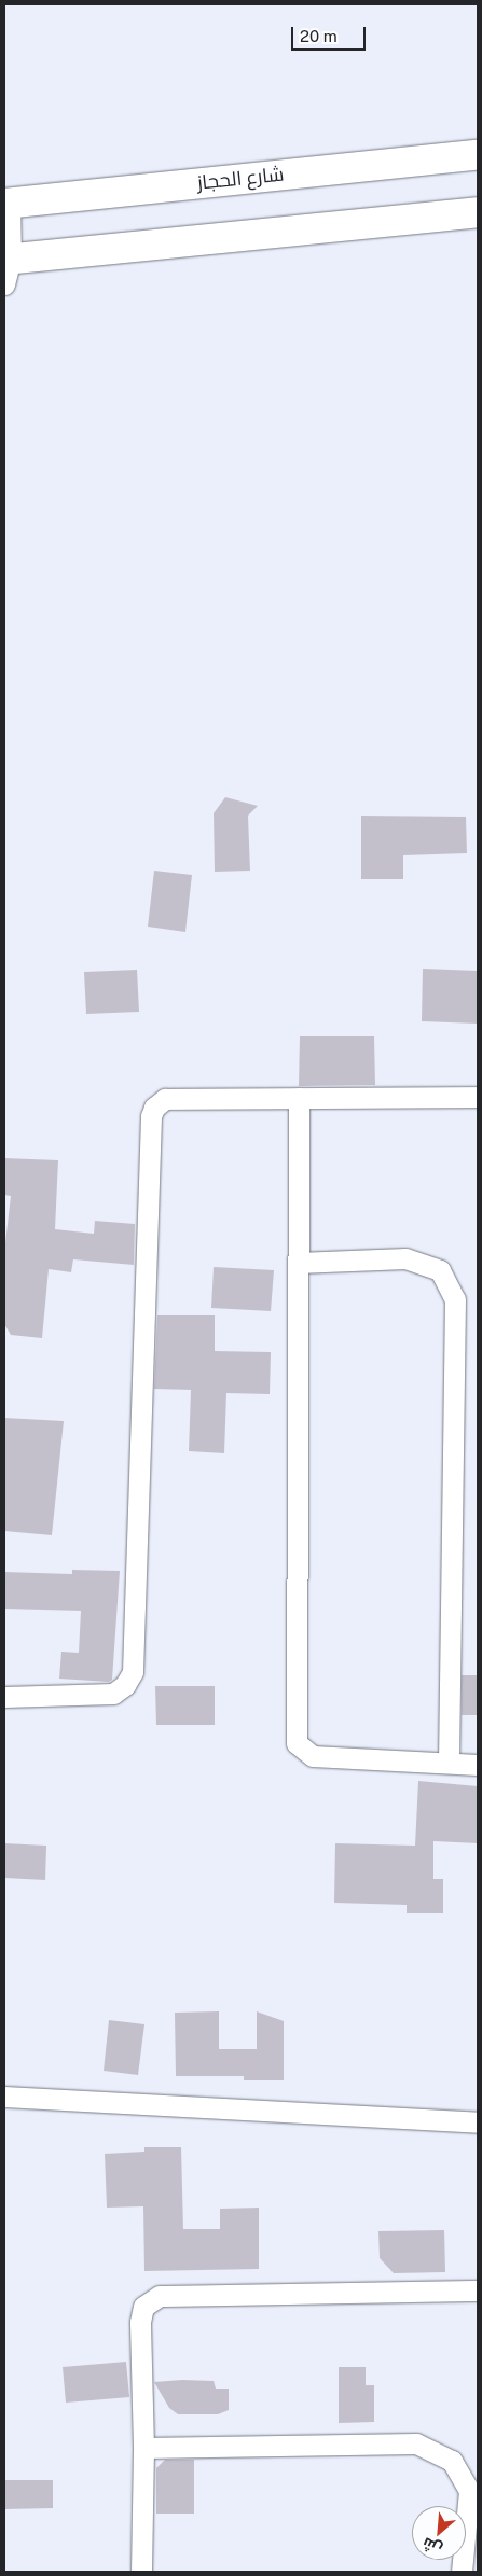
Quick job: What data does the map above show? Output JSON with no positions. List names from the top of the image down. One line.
{"streets":{"main road":["شارع الحجاز"]},"scale_bar":"20 m","north":"bottom left"}
